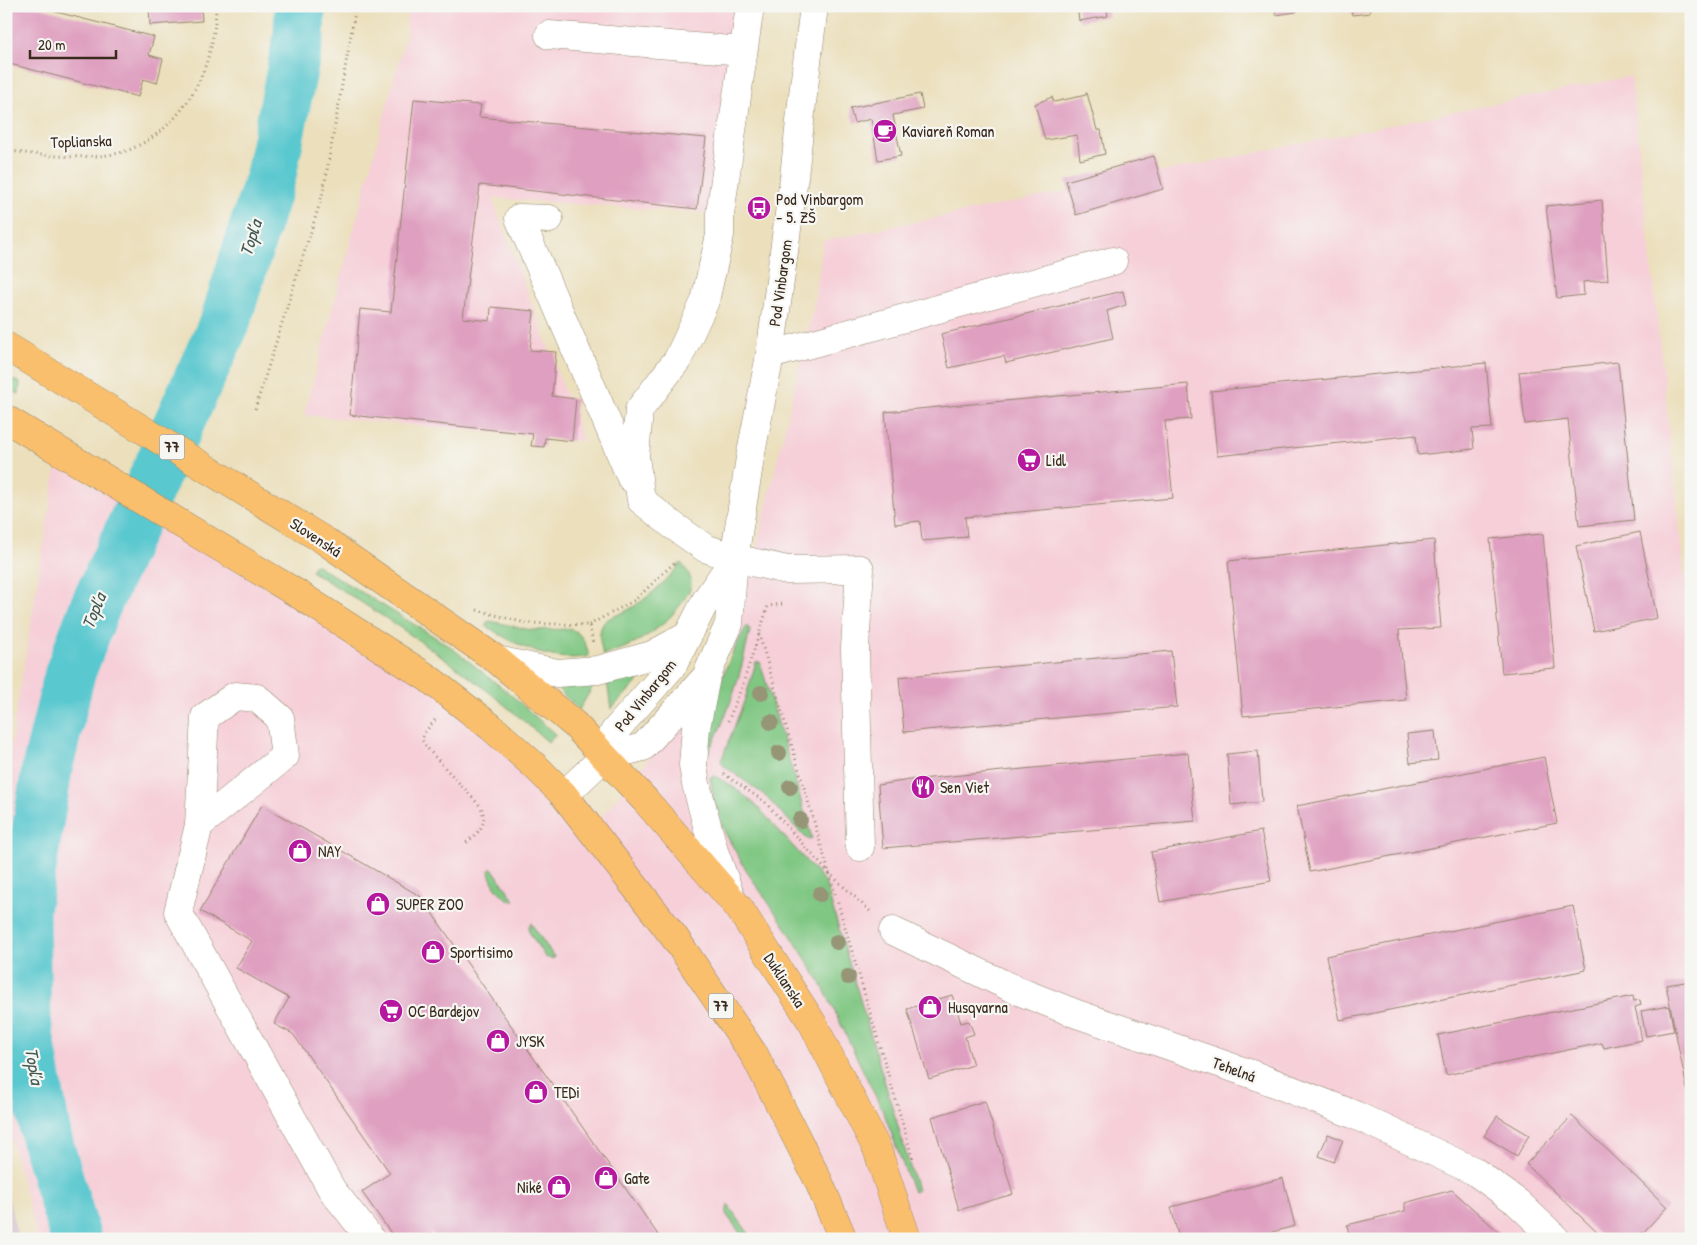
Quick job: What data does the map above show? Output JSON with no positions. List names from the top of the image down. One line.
{"streets":{"main road":["77","Slovenská","Duklianska"],"street":["Pod Vinbargom","Tehelná"],"path":["Toplianska"]},"crossings":[["Pod Vinbargom","77"],["Pod Vinbargom","Slovenská"],["Pod Vinbargom","Duklianska"],["Slovenská","Duklianska"]],"water":["Topľa"],"places":{"cafe":["Kaviareň Roman"],"bus stop":["Pod Vinbargom - 5. ZŠ"],"supermarket":["Lidl","OC Bardejov"],"restaurant":["Sen Viet"],"shop":["NAY","SUPER ZOO","Sportisimo","Husqvarna","JYSK","TEDi","Gate","Niké"]},"scale_bar":"20 m"}
